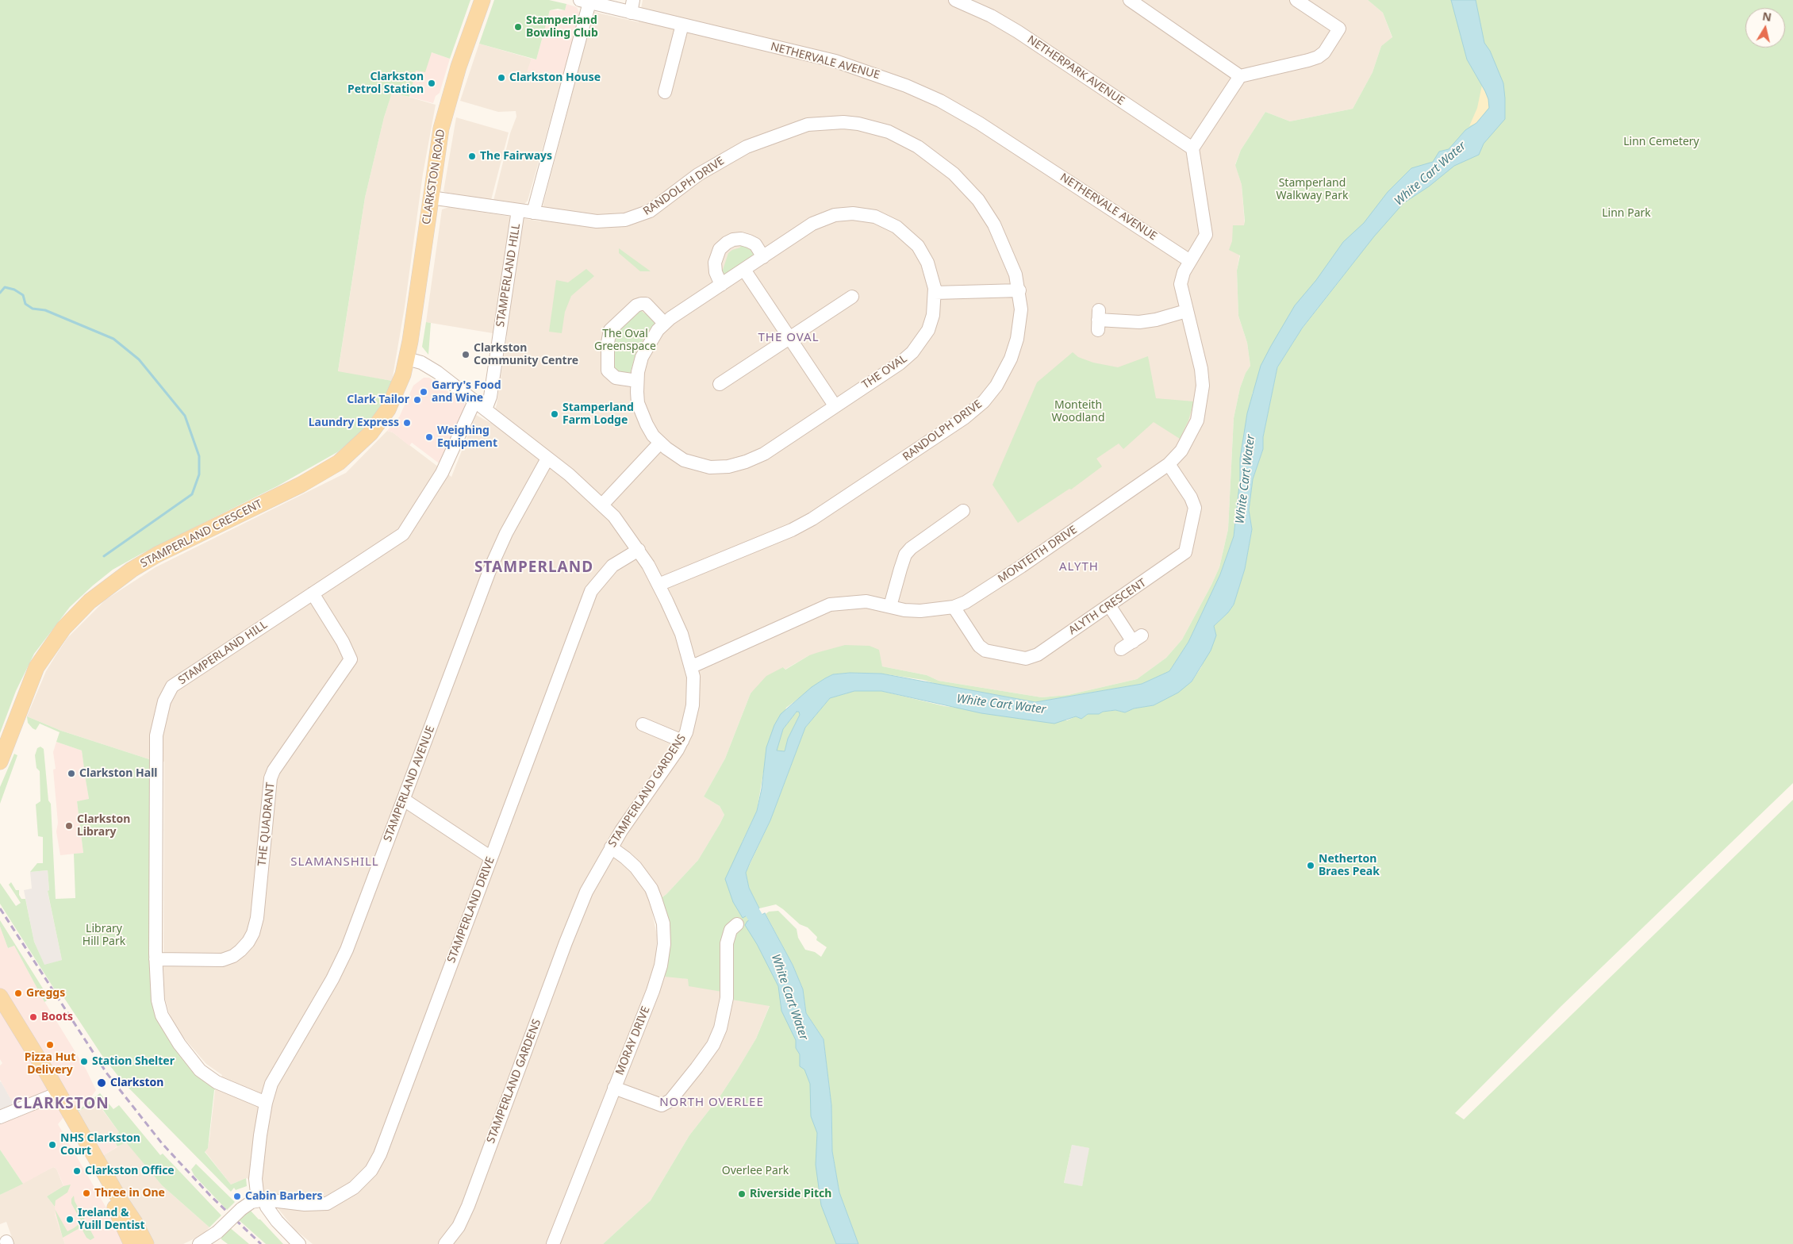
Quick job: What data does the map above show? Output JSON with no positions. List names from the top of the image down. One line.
{"streets":{"main road":["CLARKSTON ROAD","STAMPERLAND CRESCENT"],"street":["NETHERVALE AVENUE","NETHERPARK AVENUE","RANDOLPH DRIVE","STAMPERLAND HILL","THE OVAL","MONTEITH DRIVE","ALYTH CRESCENT","STAMPERLAND AVENUE","STAMPERLAND GARDENS","THE QUADRANT","STAMPERLAND DRIVE","MORAY DRIVE"]},"crossings":[["NETHERVALE AVENUE","STAMPERLAND HILL"],["NETHERVALE AVENUE","MONTEITH DRIVE"],["NETHERPARK AVENUE","MONTEITH DRIVE"],["CLARKSTON ROAD","RANDOLPH DRIVE"],["CLARKSTON ROAD","STAMPERLAND CRESCENT"],["CLARKSTON ROAD","STAMPERLAND GARDENS"],["RANDOLPH DRIVE","STAMPERLAND HILL"],["RANDOLPH DRIVE","STAMPERLAND GARDENS"],["STAMPERLAND HILL","STAMPERLAND AVENUE"],["STAMPERLAND HILL","STAMPERLAND GARDENS"],["STAMPERLAND HILL","THE QUADRANT"],["STAMPERLAND CRESCENT","STAMPERLAND GARDENS"],["MONTEITH DRIVE","ALYTH CRESCENT"],["MONTEITH DRIVE","STAMPERLAND GARDENS"],["STAMPERLAND AVENUE","STAMPERLAND GARDENS"],["STAMPERLAND AVENUE","STAMPERLAND DRIVE"],["STAMPERLAND GARDENS","STAMPERLAND DRIVE"],["STAMPERLAND GARDENS","MORAY DRIVE"]],"districts":["THE OVAL","ALYTH","STAMPERLAND","SLAMANSHILL","NORTH OVERLEE","CLARKSTON"],"water":["White Cart Water"],"parks":["Linn Cemetery","Stamperland Walkway Park","Linn Park","The Oval Greenspace","Monteith Woodland","Library Hill Park","Overlee Park"],"places":["Stamperland Bowling Club","Clarkston House","Clarkston Petrol Station","The Fairways","Clarkston Community Centre","Garry's Food and Wine","Clark Tailor","Stamperland Farm Lodge","Laundry Express","Weighing Equipment","Clarkston Hall","Clarkston Library","Netherton Braes Peak","Greggs","Boots","Pizza Hut Delivery","Station Shelter","Clarkston","NHS Clarkston Court","Clarkston Office","Three in One","Riverside Pitch","Cabin Barbers","Ireland & Yuill Dentist"],"north":"top"}
